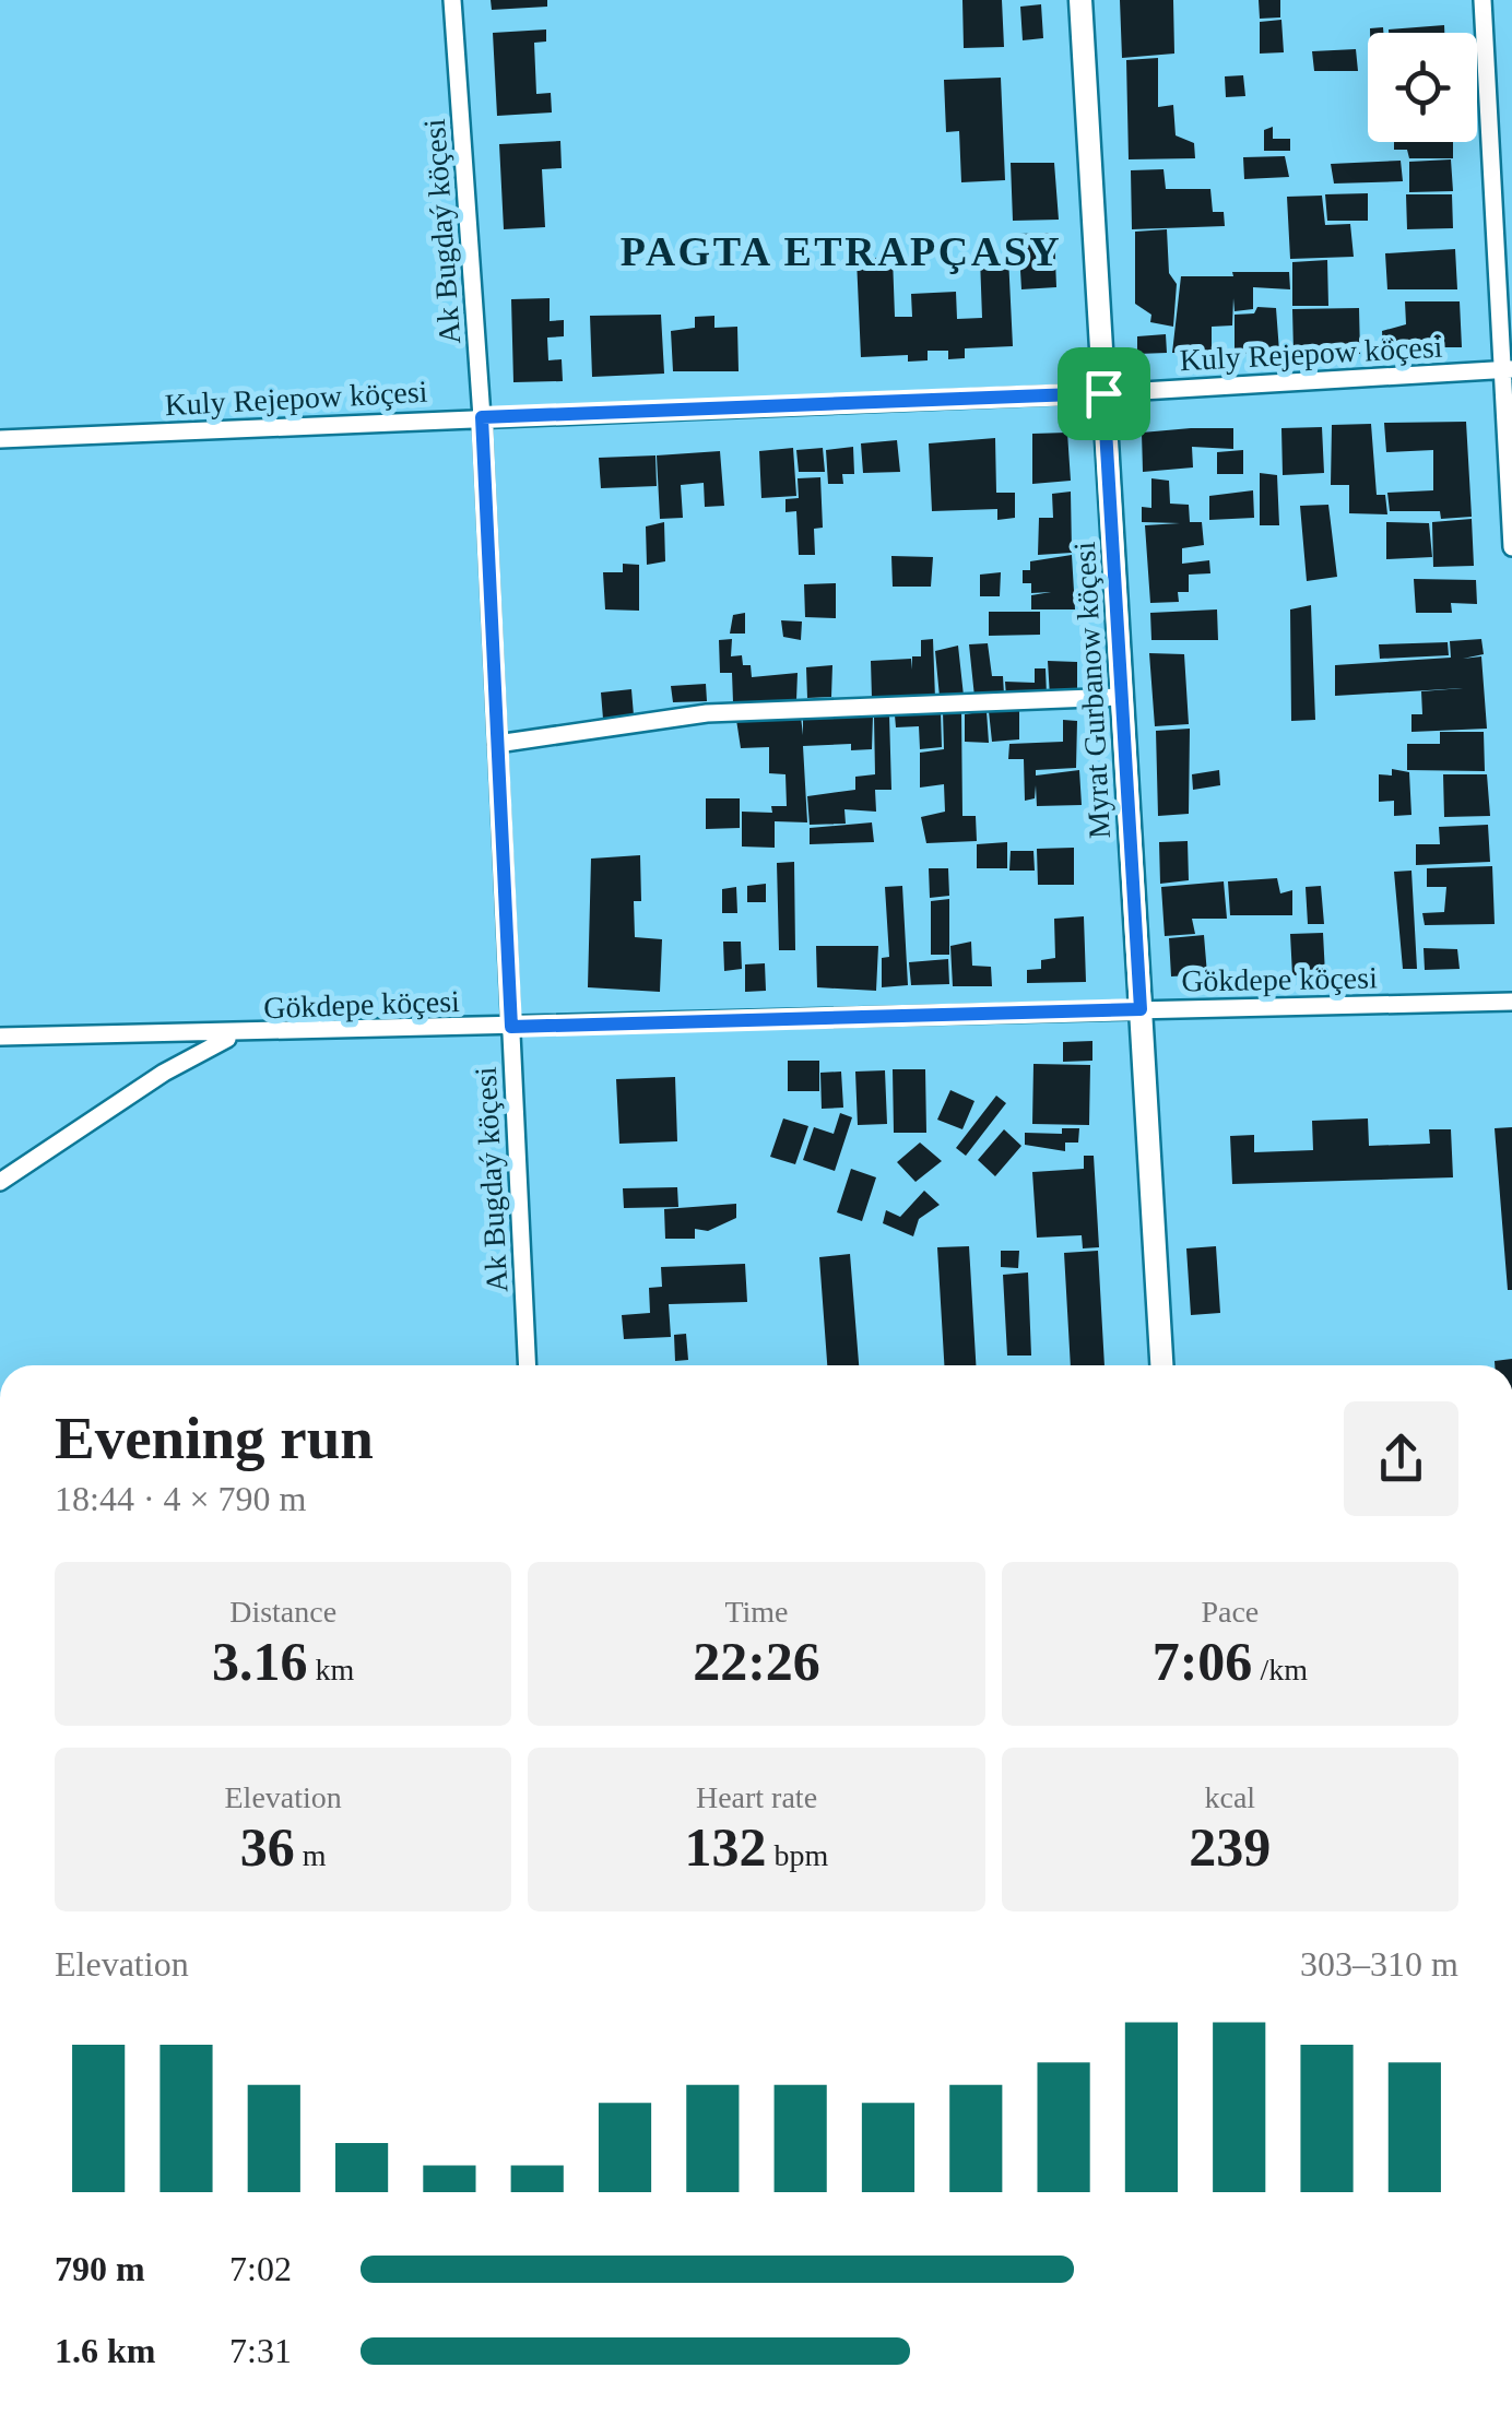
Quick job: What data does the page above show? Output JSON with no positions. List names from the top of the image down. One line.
{"streets":{"street":["Ak Bugdaý köçesi","Kuly Rejepow köçesi","Myrat Gurbanow köçesi","Gökdepe köçesi"]},"crossings":[["Ak Bugdaý köçesi","Kuly Rejepow köçesi"],["Ak Bugdaý köçesi","Gökdepe köçesi"],["Kuly Rejepow köçesi","Myrat Gurbanow köçesi"],["Myrat Gurbanow köçesi","Gökdepe köçesi"]],"districts":["PAGTA ETRAPÇASY"],"page":{"heading":["Evening run","18:44 · 4 × 790 m"],"stats":[["Distance","3.16 km"],["Time","22:26"],["Pace","7:06 /km"],["Elevation","36 m"],["Heart rate","132 bpm"],["kcal","239"]],"chart":["Elevation","303–310 m"],"list":[{"name":"790 m","note":"7:02"},{"name":"1.6 km","note":"7:31"}]}}
